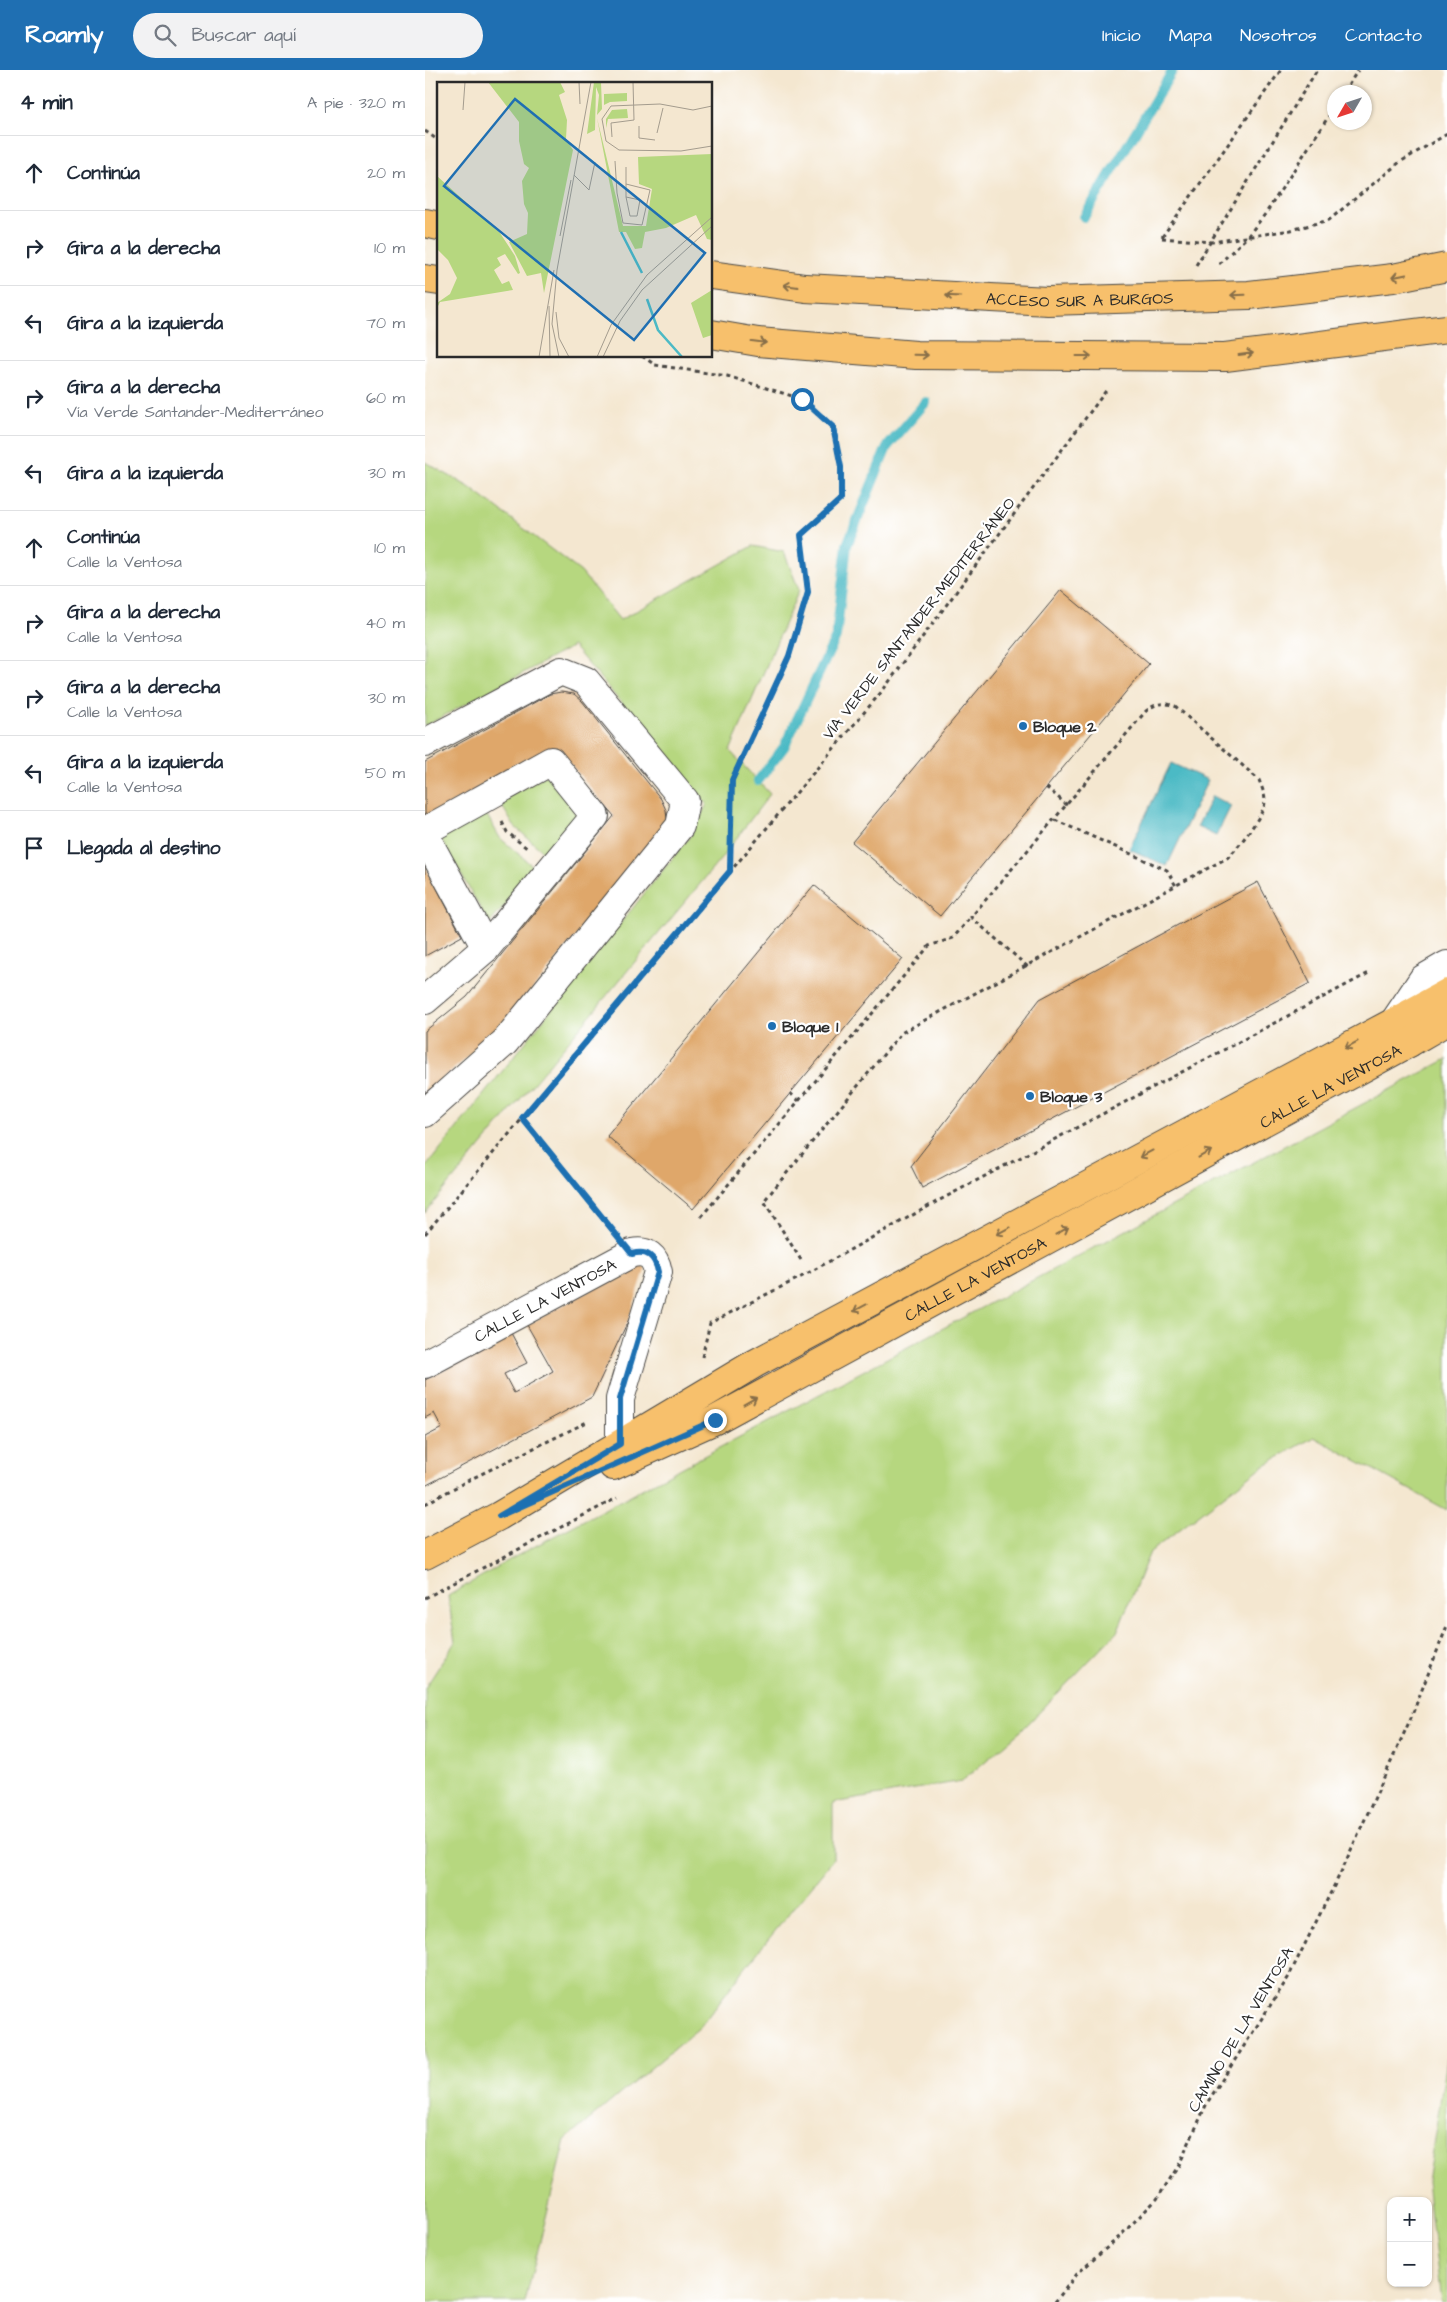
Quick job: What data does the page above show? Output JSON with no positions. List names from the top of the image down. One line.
{"streets":{"main road":["ACCESO SUR A BURGOS","CALLE LA VENTOSA"],"path":["VÍA VERDE SANTANDER-MEDITERRÁNEO","CAMINO DE LA VENTOSA"]},"places":["Bloque 2","Bloque 1","Bloque 3"],"north":"bottom left","page":{"header":"Roamly","search":"Buscar aquí","nav":["Inicio","Mapa","Nosotros","Contacto"],"heading":["4 min","A pie · 320 m"],"list":[["Continúa","20 m"],["Gira a la derecha","10 m"],["Gira a la izquierda","70 m"],["Gira a la derecha","Vía Verde Santander-Mediterráneo","60 m"],["Gira a la izquierda","30 m"],["Continúa","Calle la Ventosa","10 m"],["Gira a la derecha","Calle la Ventosa","40 m"],["Gira a la derecha","Calle la Ventosa","30 m"],["Gira a la izquierda","Calle la Ventosa","50 m"],"Llegada al destino"],"map_buttons":["+","−"]}}
